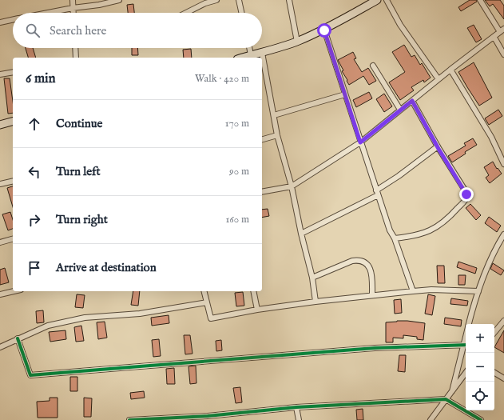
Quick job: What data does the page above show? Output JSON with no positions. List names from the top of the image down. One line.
{"page":{"search":"Search here","heading":["6 min","Walk · 420 m"],"list":[["Continue","170 m"],["Turn left","90 m"],["Turn right","160 m"],"Arrive at destination"],"map_buttons":["+","−"]}}
